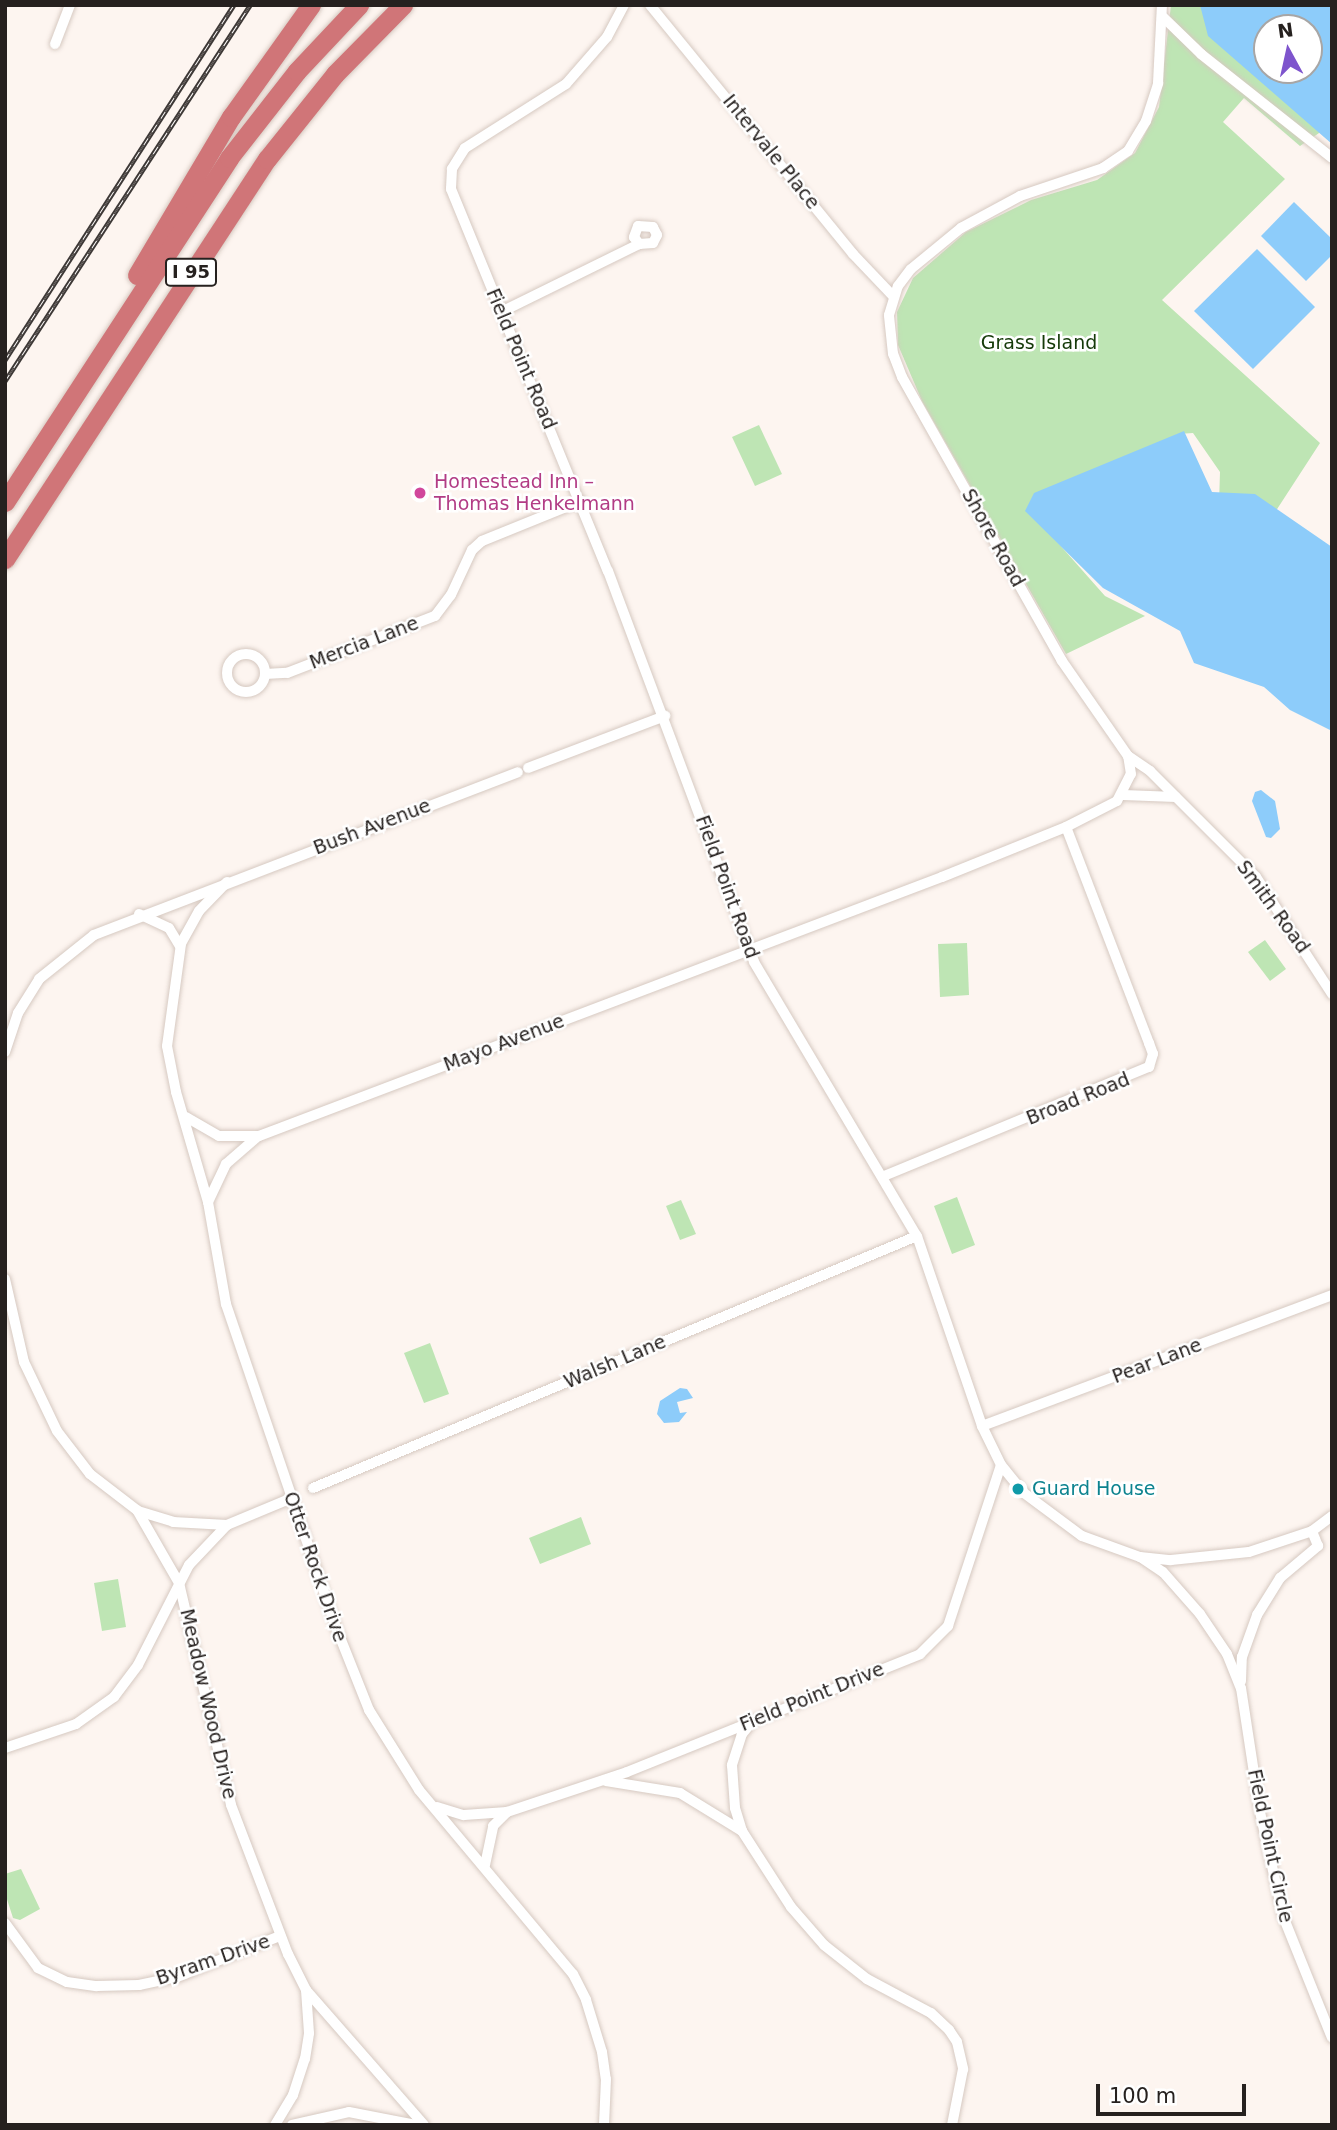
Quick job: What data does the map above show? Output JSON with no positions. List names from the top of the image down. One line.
{"streets":{"highway":["I 95"],"street":["Intervale Place","Field Point Road","Shore Road","Mercia Lane","Bush Avenue","Smith Road","Mayo Avenue","Broad Road","Pear Lane","Walsh Lane","Otter Rock Drive","Field Point Drive","Meadow Wood Drive","Field Point Circle","Byram Drive"]},"crossings":[["Intervale Place","Shore Road"],["Field Point Road","Mercia Lane"],["Field Point Road","Bush Avenue"],["Field Point Road","Mayo Avenue"],["Field Point Road","Broad Road"],["Field Point Road","Pear Lane"],["Field Point Road","Walsh Lane"],["Field Point Road","Field Point Drive"],["Field Point Road","Field Point Circle"],["Shore Road","Smith Road"],["Bush Avenue","Otter Rock Drive"],["Mayo Avenue","Otter Rock Drive"],["Otter Rock Drive","Field Point Drive"],["Meadow Wood Drive","Byram Drive"]],"parks":["Grass Island"],"places":["Homestead Inn – Thomas Henkelmann","Guard House"],"scale_bar":"100 m","north":"top"}
